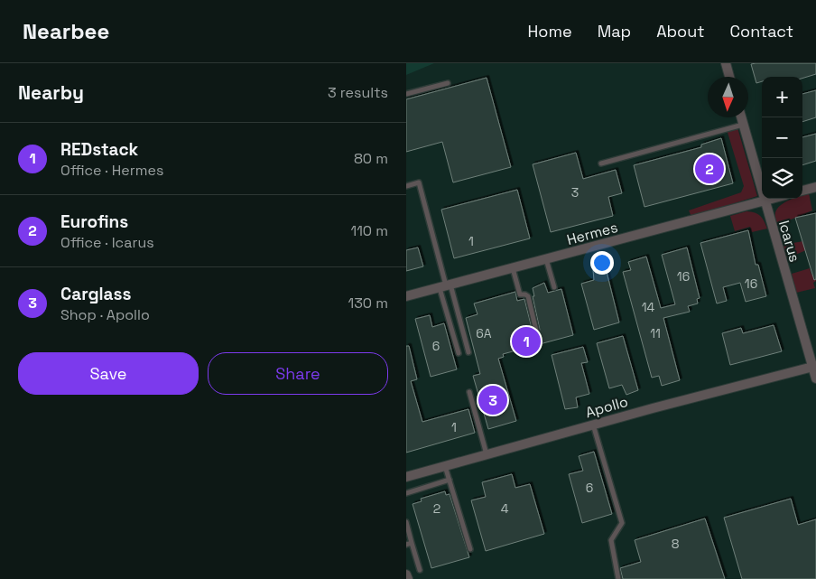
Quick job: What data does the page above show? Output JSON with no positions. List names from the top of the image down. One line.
{"streets":{"street":["Hermes","Icarus","Apollo"]},"crossings":[["Hermes","Icarus"],["Icarus","Apollo"]],"house_numbers":["3","1","16","16","14","6A","11","6","1","6","2","4","8"],"north":"bottom","page":{"header":"Nearbee","nav":["Home","Map","About","Contact"],"heading":["Nearby","3 results"],"map_buttons":["+","−"],"list":[{"mark":"1","name":"REDstack","note":"Office · Hermes","value":"80 m"},{"mark":"2","name":"Eurofins","note":"Office · Icarus","value":"110 m"},{"mark":"3","name":"Carglass","note":"Shop · Apollo","value":"130 m"}],"pins":["2","1","3"],"buttons":["Save","Share"]}}
